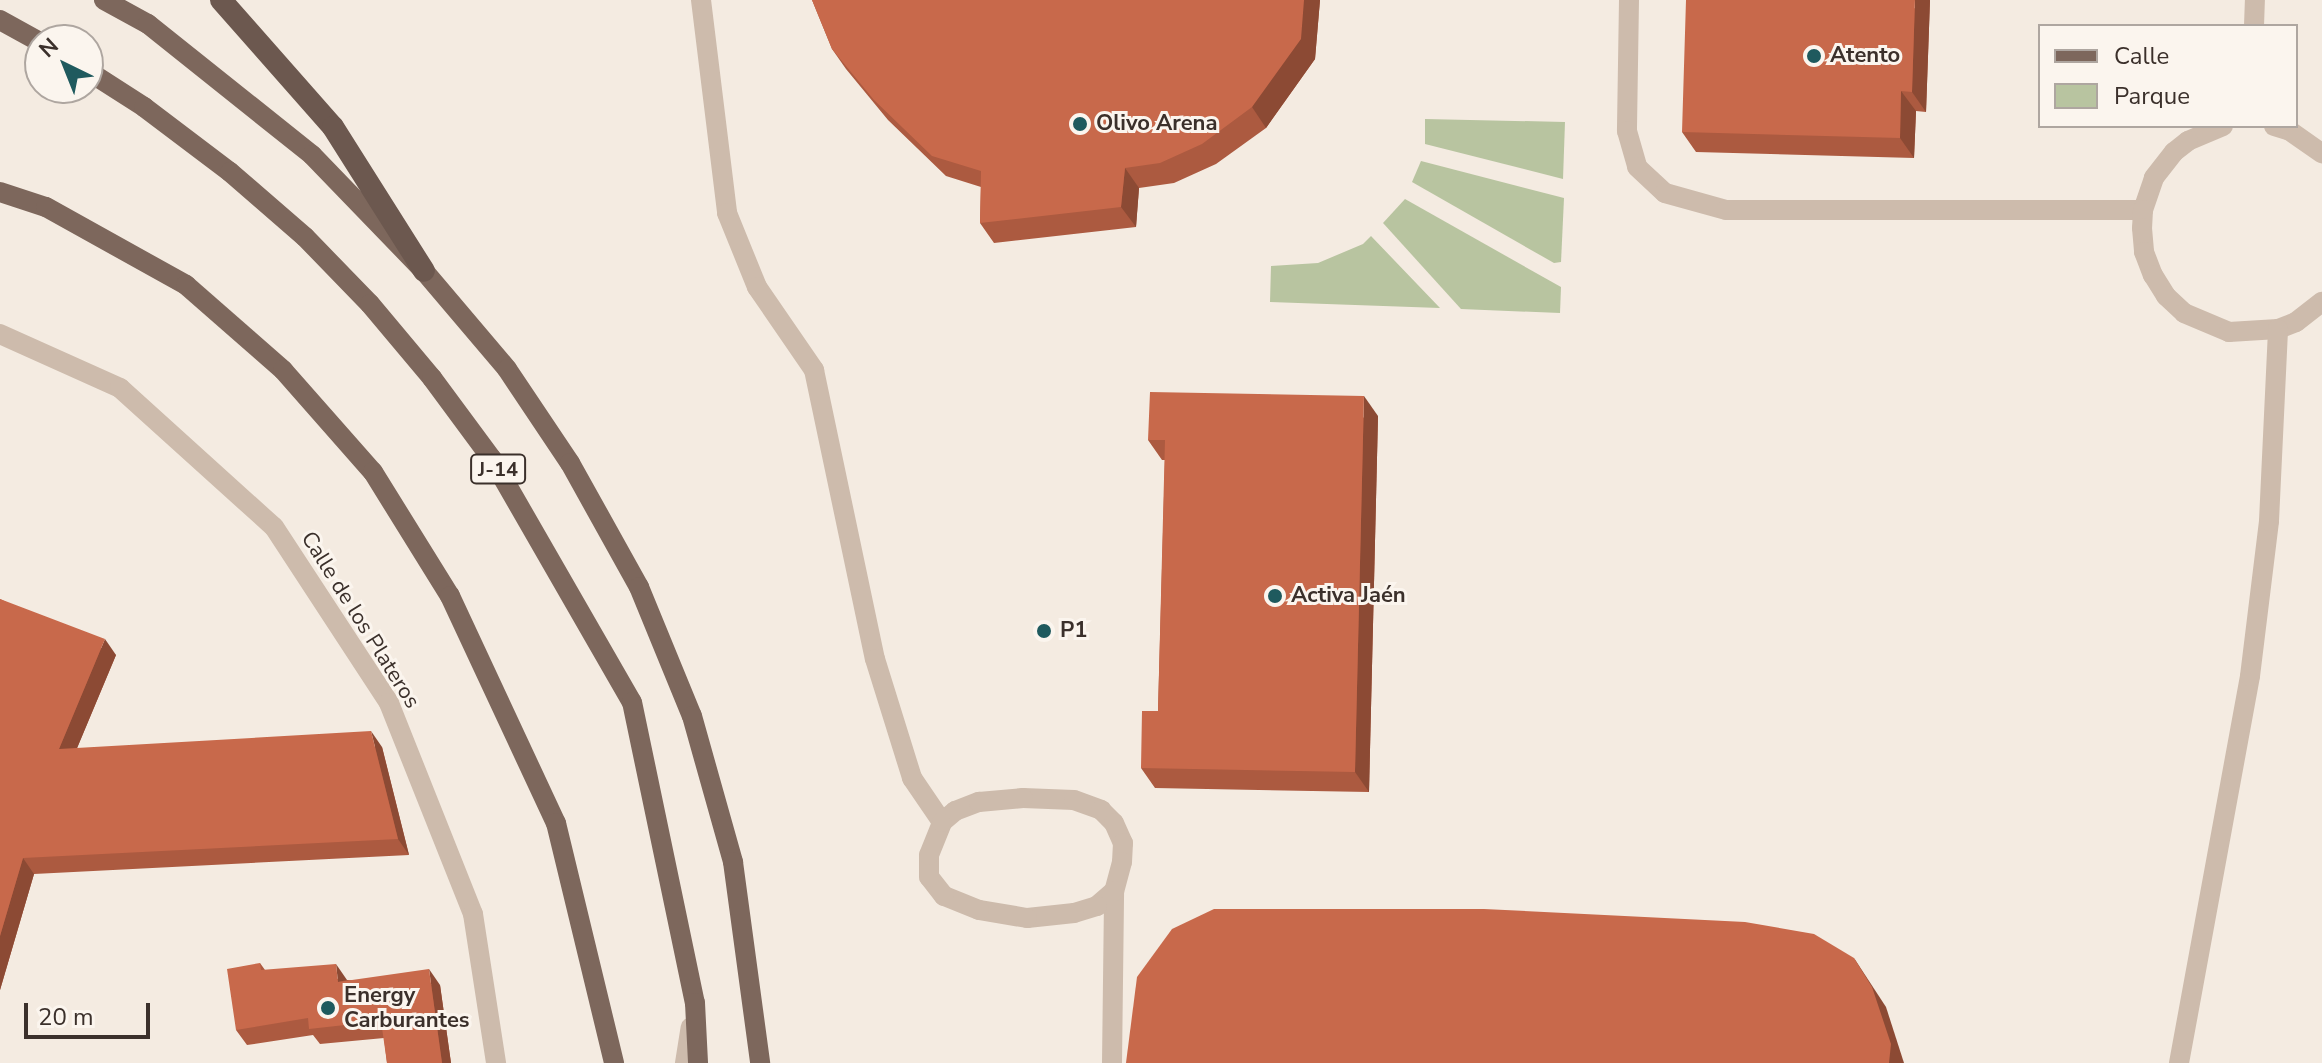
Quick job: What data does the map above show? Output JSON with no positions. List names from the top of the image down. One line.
{"streets":{"main road":["J-14"],"street":["Calle de los Plateros"]},"places":["Atento","Olivo Arena","Activa Jaén","P1","Energy Carburantes"],"legend":["Calle","Parque"],"scale_bar":"20 m","north":"top left"}
